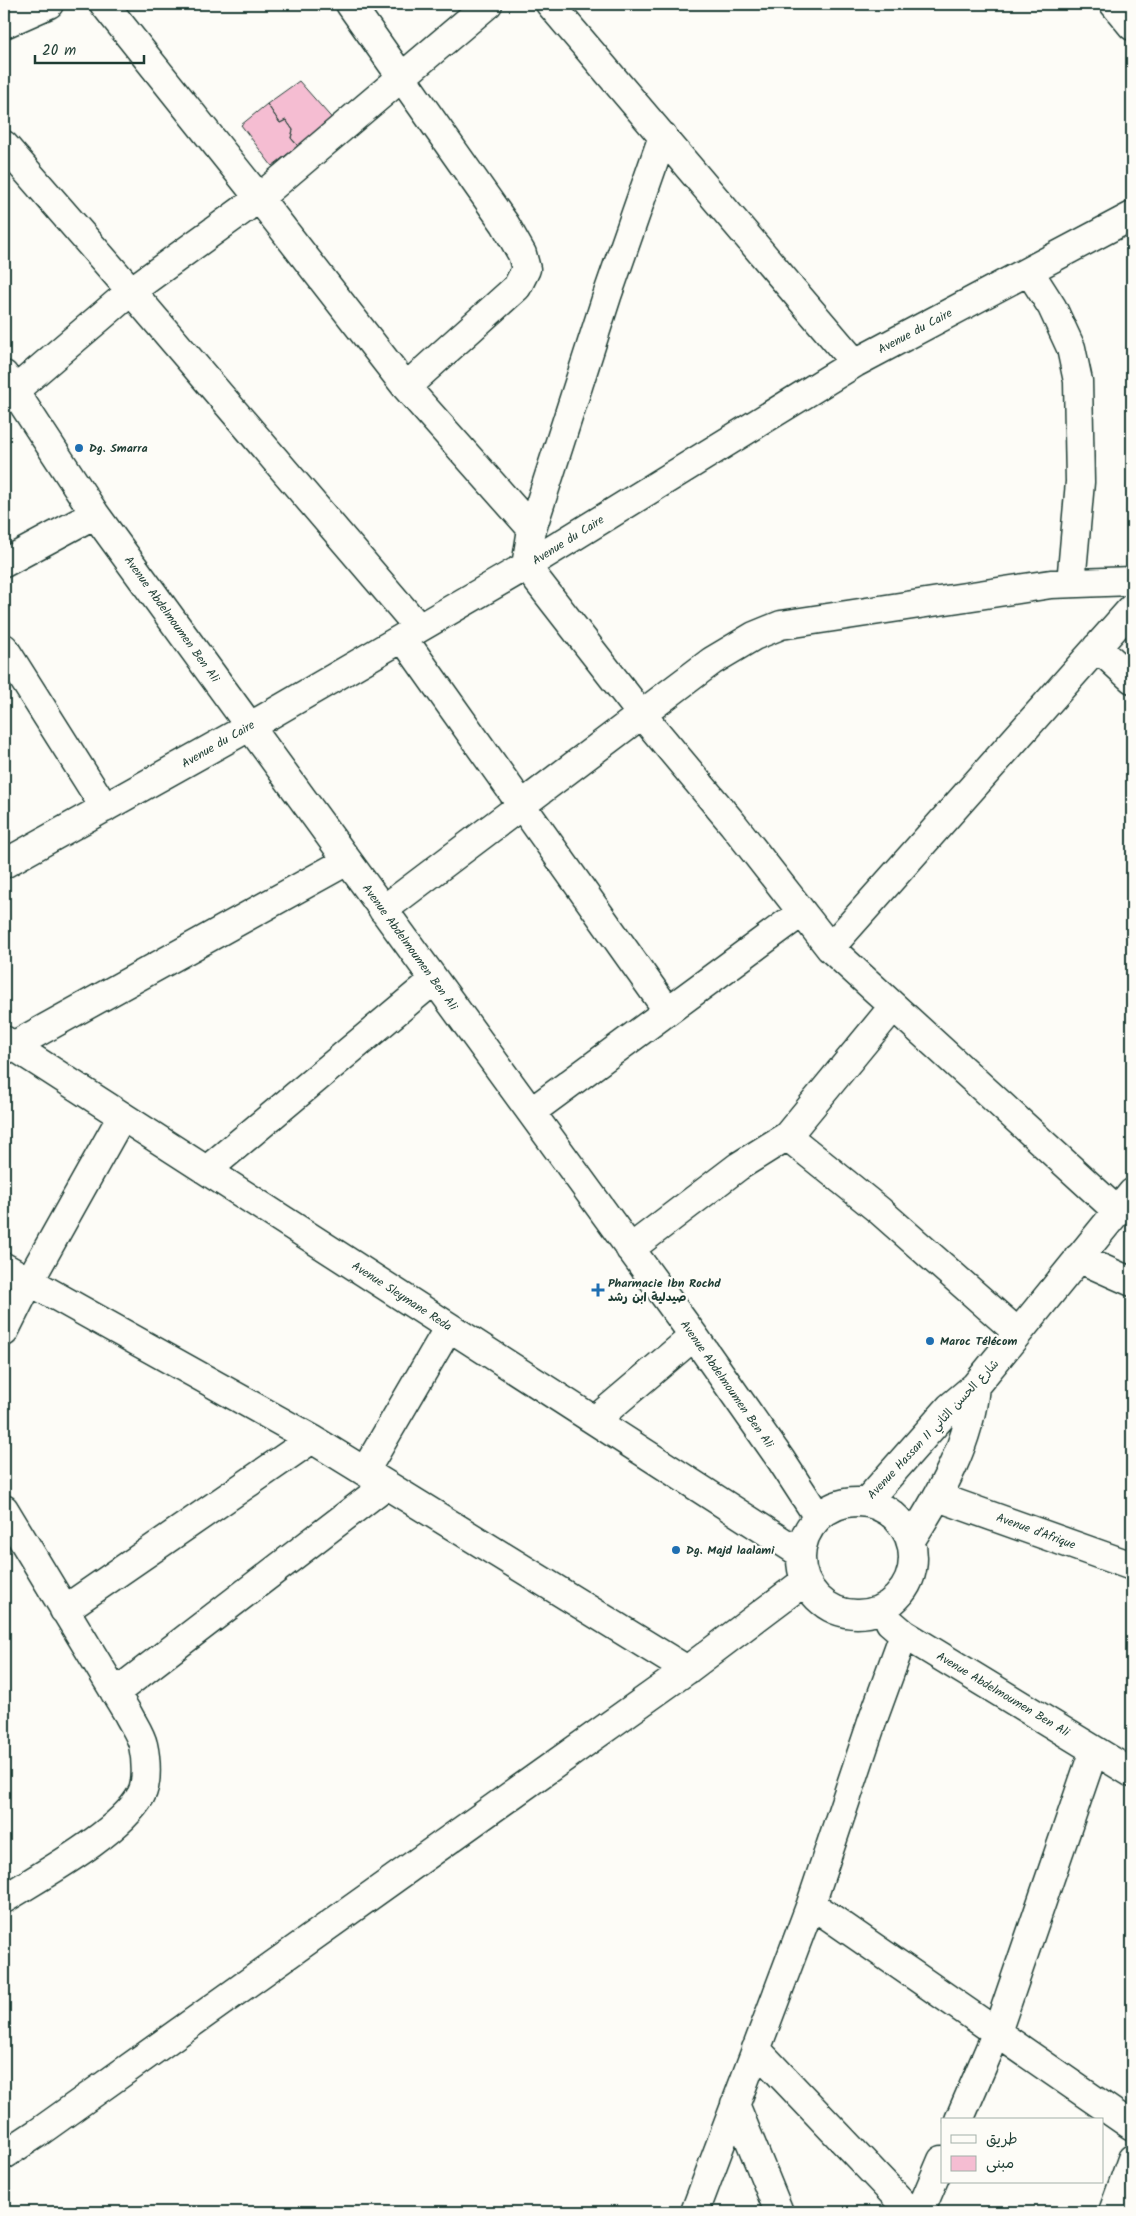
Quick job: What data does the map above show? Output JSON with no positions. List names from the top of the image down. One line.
{"streets":{"street":["Avenue du Caire","Avenue Abdelmoumen Ben Ali","Avenue Sleymane Reda","Avenue Hassan II شارع الحسن الثاني","Avenue d'Afrique"]},"crossings":[["Avenue du Caire","Avenue Abdelmoumen Ben Ali"],["Avenue Abdelmoumen Ben Ali","Avenue Sleymane Reda"],["Avenue Abdelmoumen Ben Ali","Avenue Hassan II شارع الحسن الثاني"],["Avenue Sleymane Reda","Avenue Hassan II شارع الحسن الثاني"]],"places":{"other":["Dg. Smarra","Maroc Télécom","Dg. Majd laalami"],"health":["Pharmacie Ibn Rochd صيدلية ابن رشد"]},"legend":["طريق","مبنى"],"scale_bar":"20 m"}
